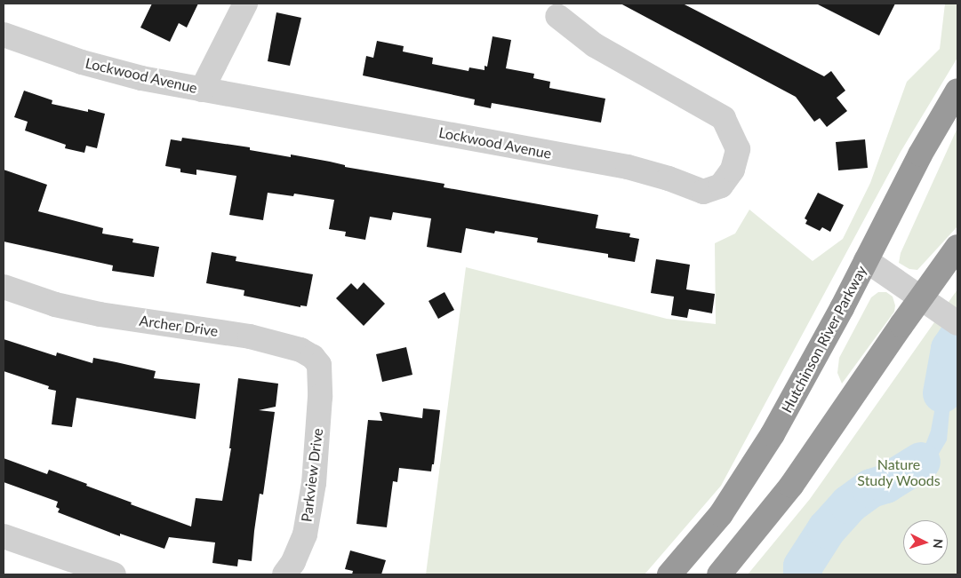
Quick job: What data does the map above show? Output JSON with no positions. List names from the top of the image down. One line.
{"streets":{"highway":["Hutchinson River Parkway"],"street":["Lockwood Avenue","Archer Drive","Parkview Drive"]},"crossings":[["Archer Drive","Parkview Drive"]],"parks":["Nature Study Woods"],"north":"right"}
